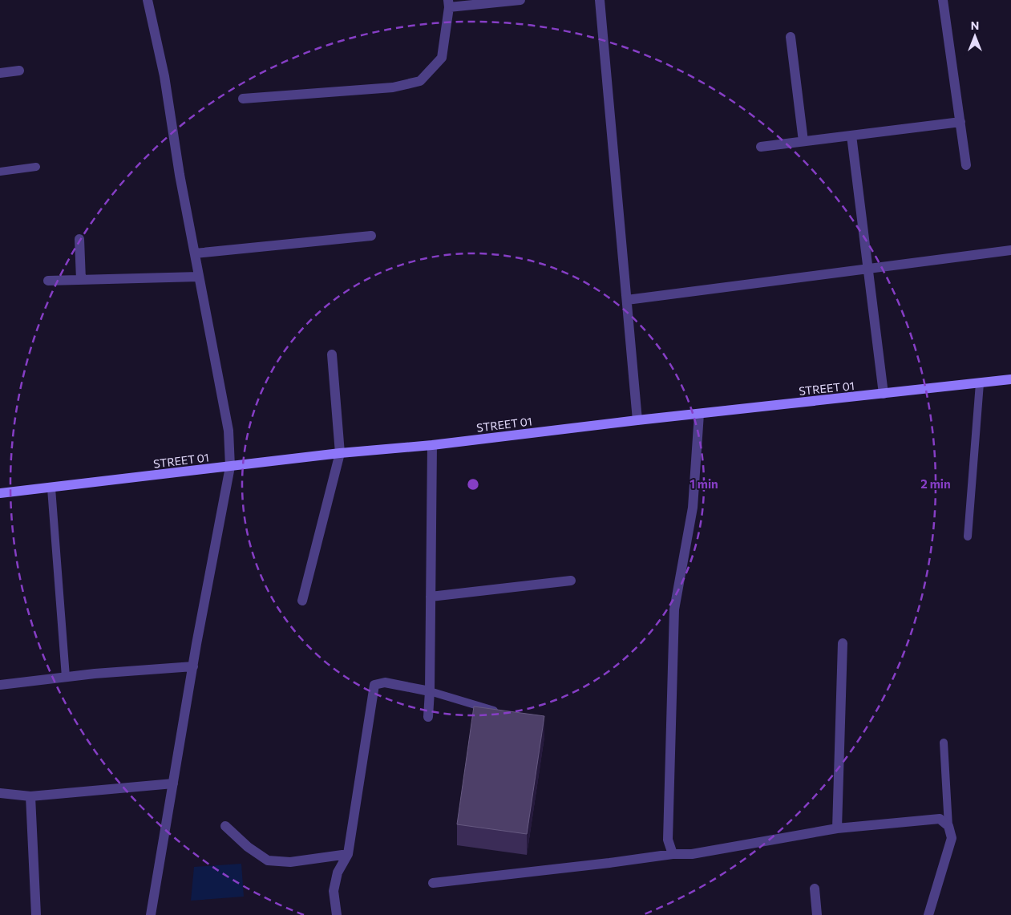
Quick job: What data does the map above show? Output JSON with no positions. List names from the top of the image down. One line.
{"streets":{"street":["STREET 01"]},"north":"top","rings":["1 min","2 min"]}
